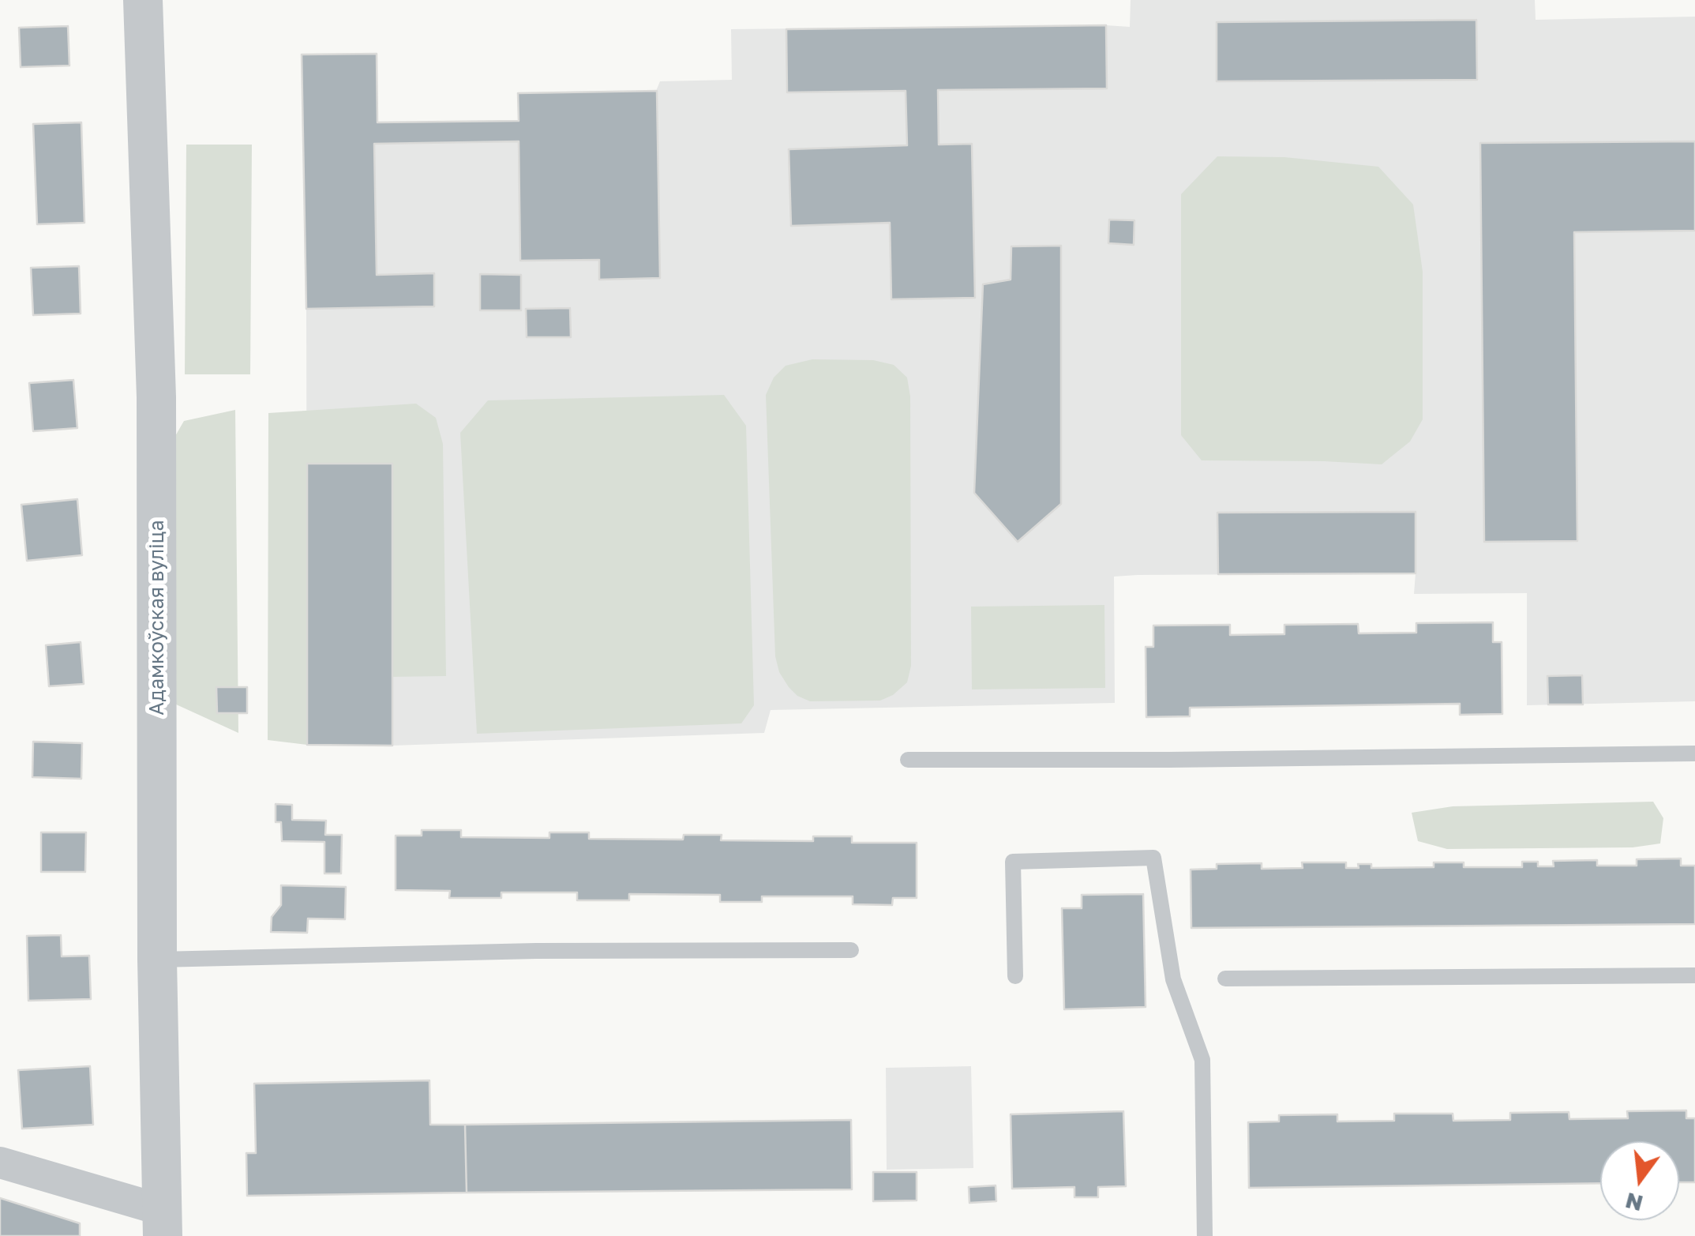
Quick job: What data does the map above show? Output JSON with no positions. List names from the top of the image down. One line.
{"streets":{"street":["Адамкоўская вуліца"]},"north":"bottom"}
